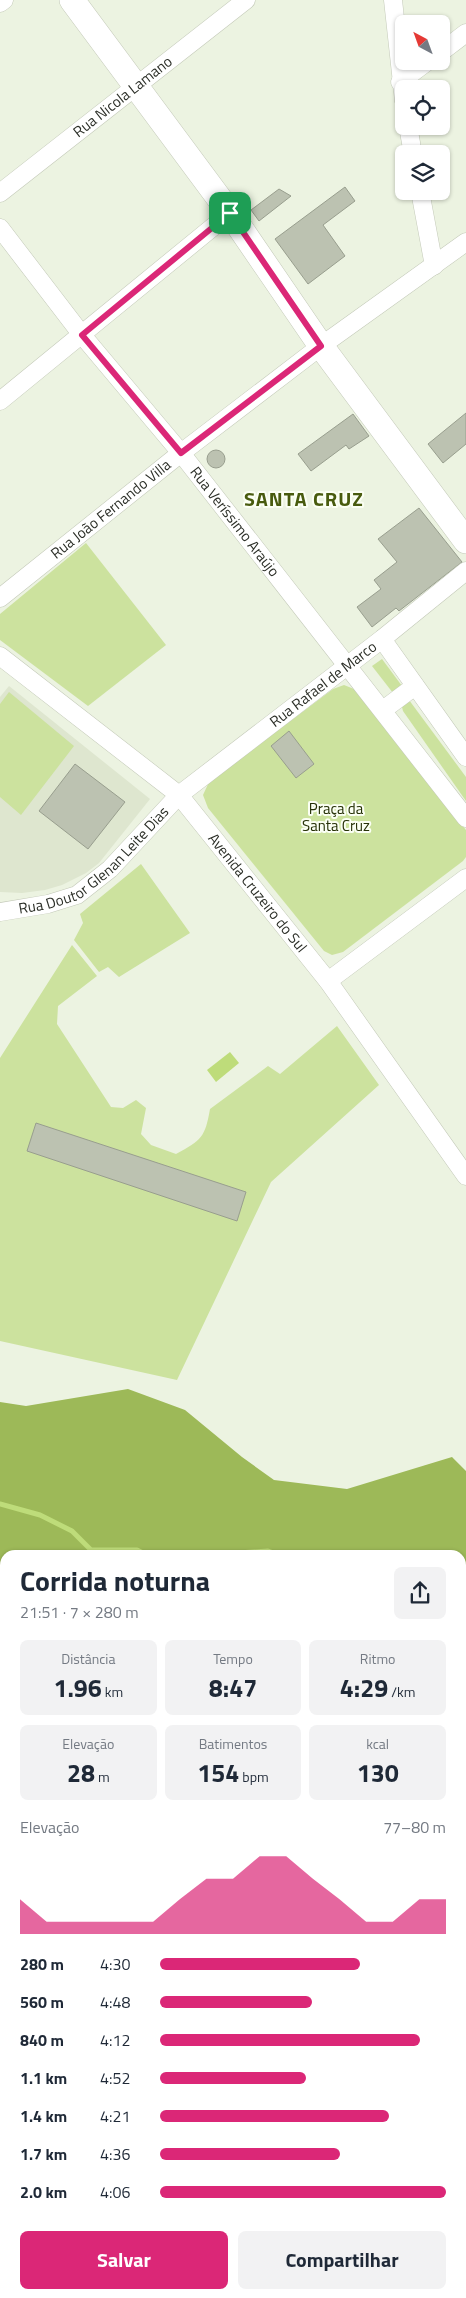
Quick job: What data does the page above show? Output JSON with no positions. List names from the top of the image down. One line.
{"streets":{"street":["Rua Nicola Lamano","Rua João Fernando Villa","Rua Veríssimo Araújo","Rua Rafael de Marco","Rua Doutor Glenan Leite Dias","Avenida Cruzeiro do Sul"]},"crossings":[["Rua João Fernando Villa","Rua Veríssimo Araújo"],["Rua Veríssimo Araújo","Rua Rafael de Marco"],["Rua Rafael de Marco","Rua Doutor Glenan Leite Dias"],["Rua Rafael de Marco","Avenida Cruzeiro do Sul"],["Rua Doutor Glenan Leite Dias","Avenida Cruzeiro do Sul"]],"districts":["SANTA CRUZ"],"parks":["Praça da Santa Cruz"],"north":"top left","page":{"heading":["Corrida noturna","21:51 · 7 × 280 m"],"stats":[["Distância","1.96 km"],["Tempo","8:47"],["Ritmo","4:29 /km"],["Elevação","28 m"],["Batimentos","154 bpm"],["kcal","130"]],"chart":["Elevação","77–80 m"],"list":[{"name":"280 m","note":"4:30"},{"name":"560 m","note":"4:48"},{"name":"840 m","note":"4:12"},{"name":"1.1 km","note":"4:52"},{"name":"1.4 km","note":"4:21"},{"name":"1.7 km","note":"4:36"},{"name":"2.0 km","note":"4:06"}],"buttons":["Salvar","Compartilhar"]}}
